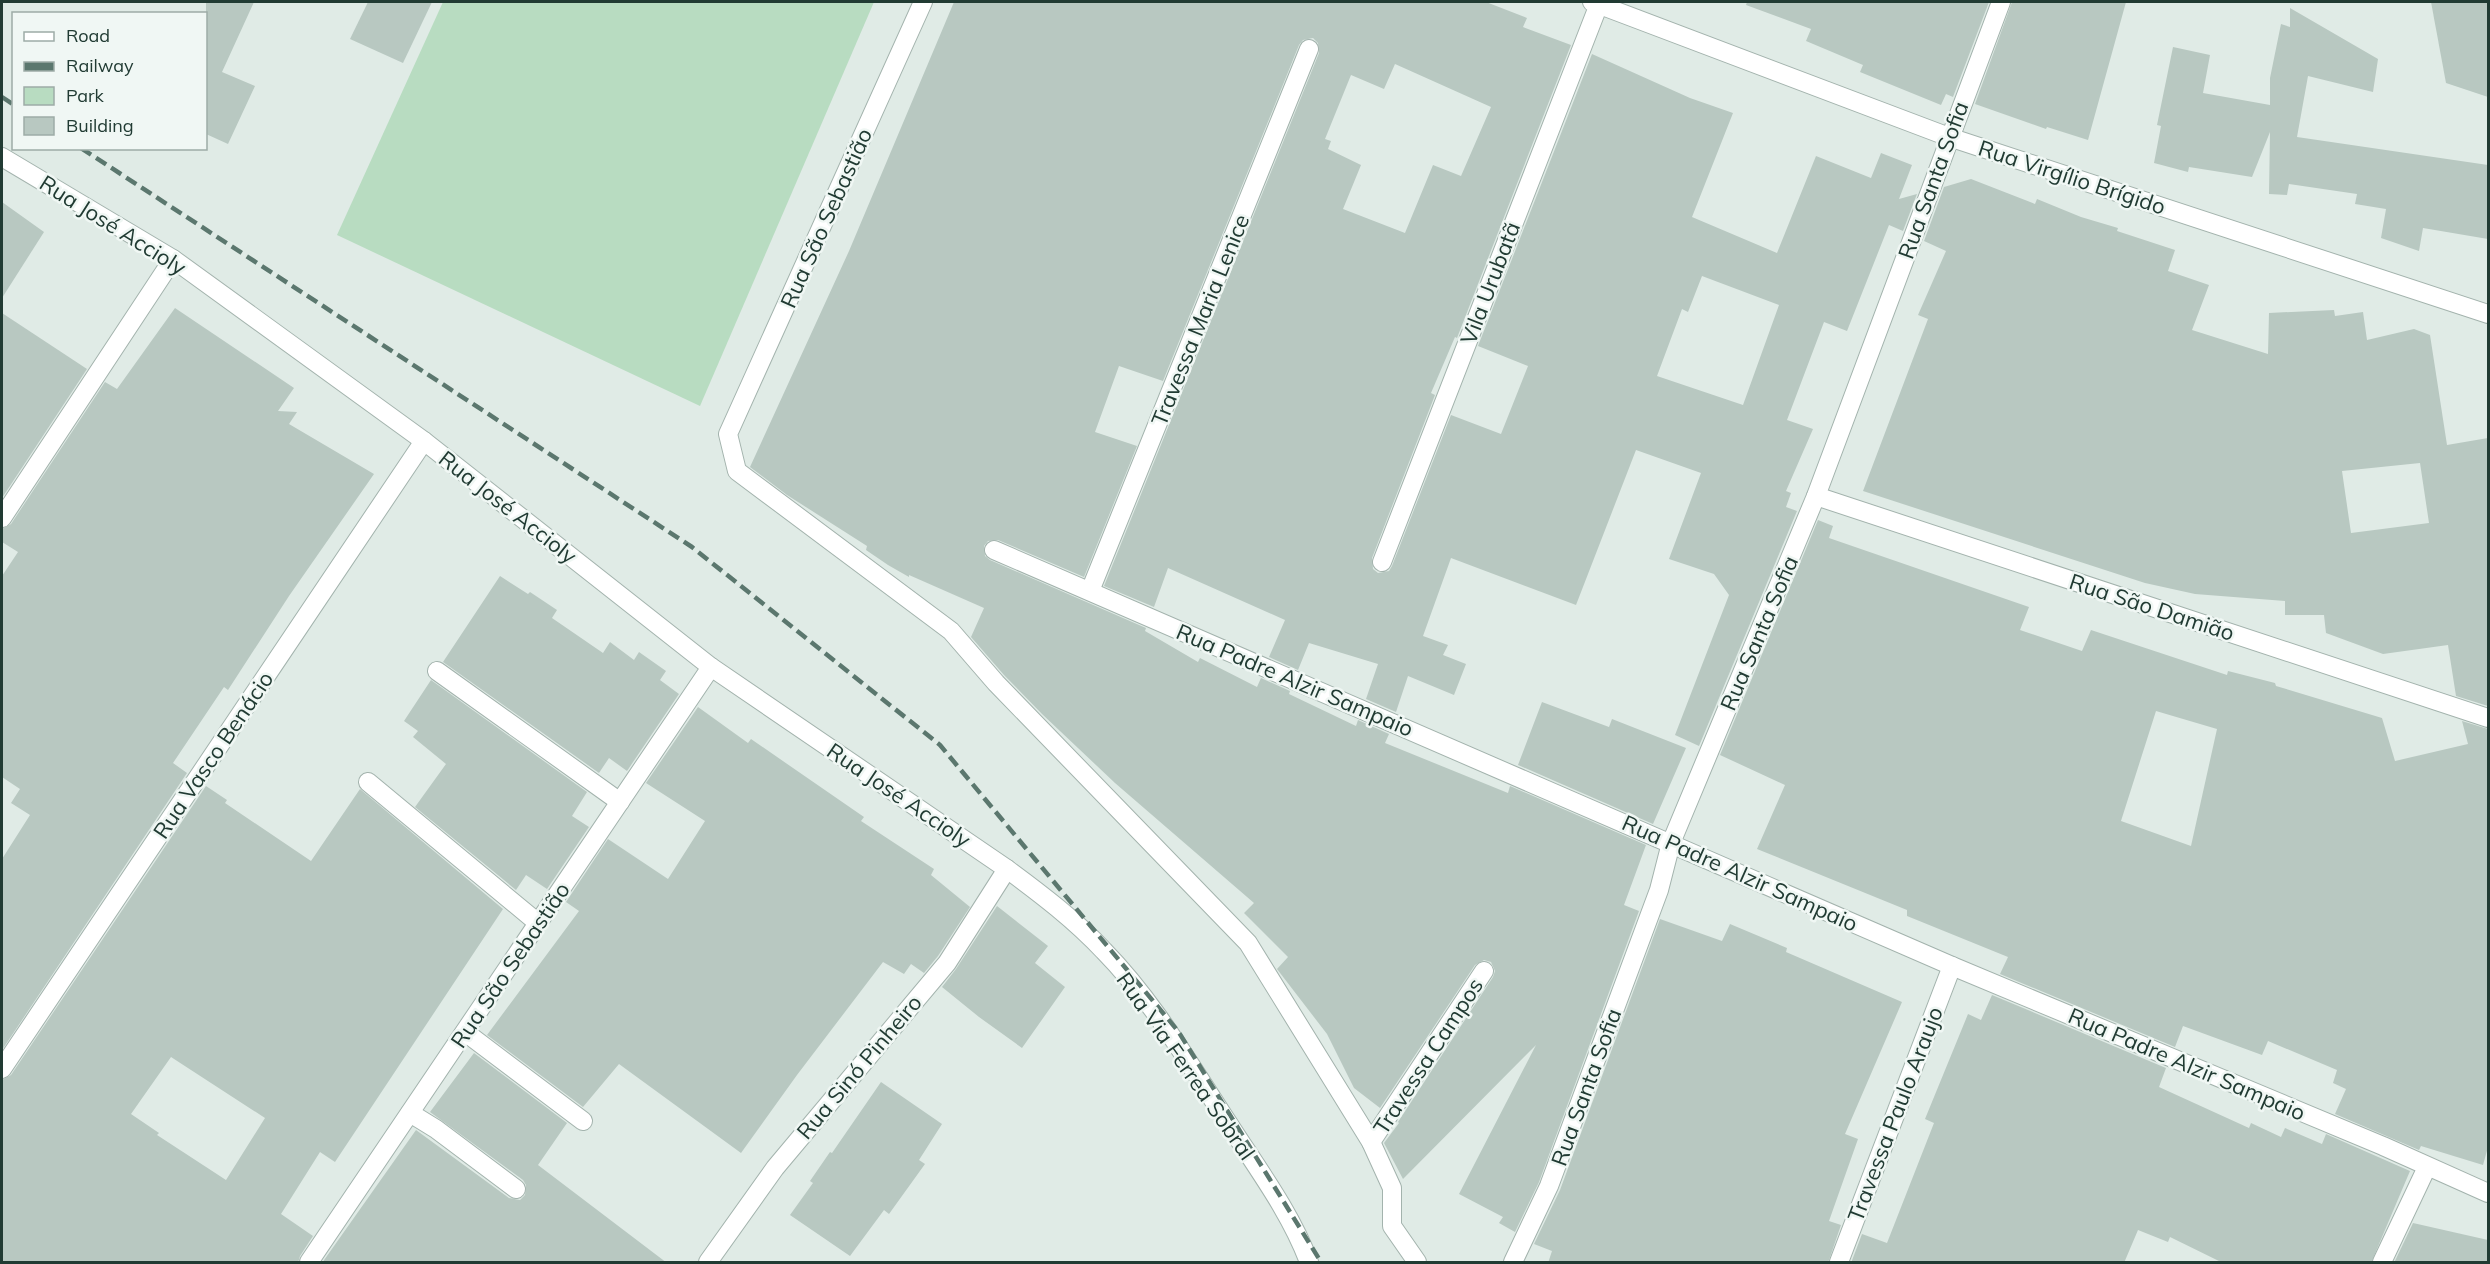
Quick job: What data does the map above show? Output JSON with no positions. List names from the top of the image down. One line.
{"streets":{"street":["Rua Virgílio Brígido","Rua Santa Sofia","Rua São Sebastião","Rua José Accioly","Vila Urubatã","Travessa Maria Lenice","Rua São Damião","Rua Padre Alzir Sampaio","Rua Vasco Benácio","Travessa Campos","Rua Via Ferrea Sobral","Rua Sinó Pinheiro","Travessa Paulo Araujo"]},"crossings":[["Rua Virgílio Brígido","Rua Santa Sofia"],["Rua Virgílio Brígido","Vila Urubatã"],["Rua Santa Sofia","Rua São Damião"],["Rua Santa Sofia","Rua Padre Alzir Sampaio"],["Rua São Sebastião","Rua José Accioly"],["Rua São Sebastião","Travessa Campos"],["Rua José Accioly","Rua Vasco Benácio"],["Rua José Accioly","Rua Via Ferrea Sobral"],["Rua José Accioly","Rua Sinó Pinheiro"],["Travessa Maria Lenice","Rua Padre Alzir Sampaio"],["Rua Padre Alzir Sampaio","Travessa Paulo Araujo"],["Rua Via Ferrea Sobral","Rua Sinó Pinheiro"]],"legend":["Road","Railway","Park","Building"]}
